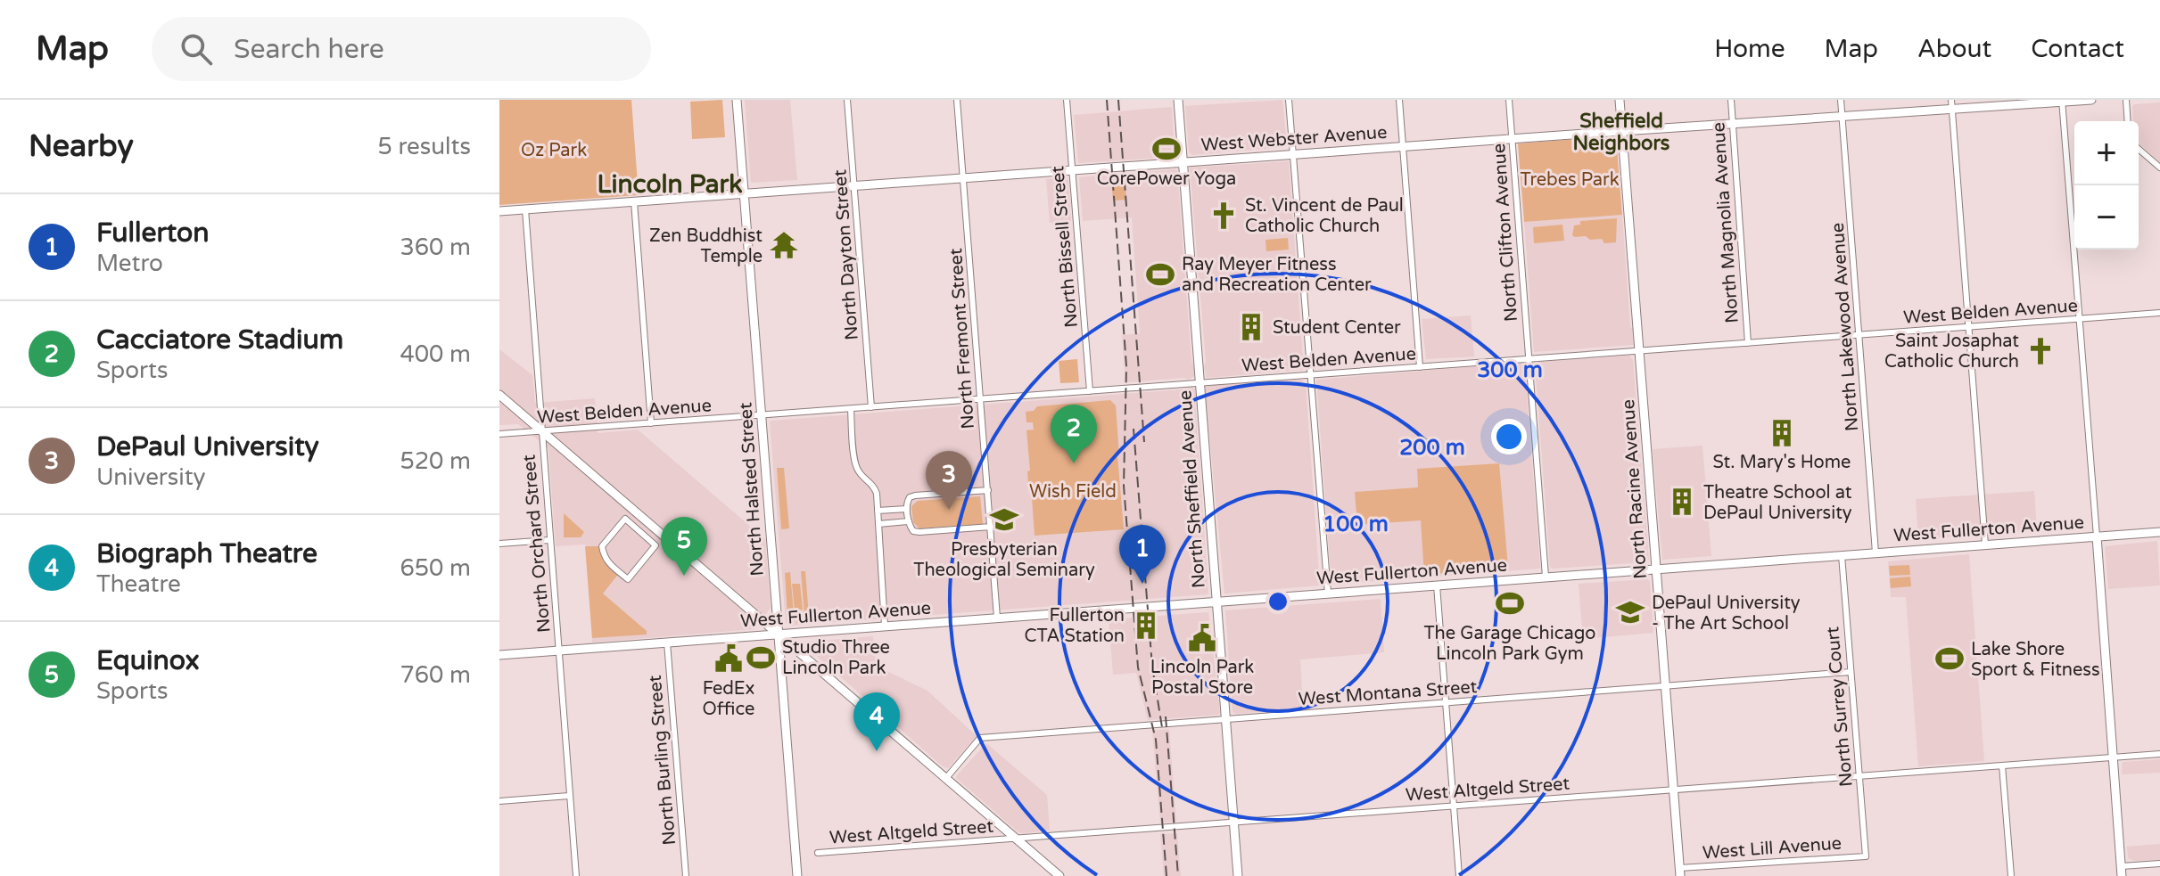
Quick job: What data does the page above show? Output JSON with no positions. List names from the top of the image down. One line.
{"streets":{"street":["West Webster Avenue","North Magnolia Avenue","North Clifton Avenue","North Bissell Street","North Dayton Street","West Belden Avenue","North Lakewood Avenue","North Fremont Street","North Halsted Street","North Sheffield Avenue","North Racine Avenue","West Fullerton Avenue","North Orchard Street","West Montana Street","North Surrey Court","North Burling Street","West Altgeld Street","West Lill Avenue"]},"crossings":[["West Webster Avenue","North Magnolia Avenue"],["West Webster Avenue","North Clifton Avenue"],["West Webster Avenue","North Bissell Street"],["West Webster Avenue","North Dayton Street"],["West Webster Avenue","North Lakewood Avenue"],["West Webster Avenue","North Fremont Street"],["West Webster Avenue","North Halsted Street"],["West Webster Avenue","North Sheffield Avenue"],["West Webster Avenue","North Racine Avenue"],["West Webster Avenue","North Orchard Street"],["North Magnolia Avenue","West Belden Avenue"],["North Clifton Avenue","West Belden Avenue"],["North Clifton Avenue","West Fullerton Avenue"],["North Bissell Street","West Belden Avenue"],["North Dayton Street","West Belden Avenue"],["West Belden Avenue","North Lakewood Avenue"],["West Belden Avenue","North Fremont Street"],["West Belden Avenue","North Halsted Street"],["West Belden Avenue","North Sheffield Avenue"],["West Belden Avenue","North Racine Avenue"],["West Belden Avenue","North Orchard Street"],["North Lakewood Avenue","West Fullerton Avenue"],["North Fremont Street","West Fullerton Avenue"],["North Halsted Street","West Fullerton Avenue"],["North Sheffield Avenue","West Fullerton Avenue"],["North Sheffield Avenue","West Montana Street"],["North Sheffield Avenue","West Altgeld Street"],["North Racine Avenue","West Fullerton Avenue"],["North Racine Avenue","West Montana Street"],["North Racine Avenue","West Altgeld Street"],["North Racine Avenue","West Lill Avenue"],["West Fullerton Avenue","North Orchard Street"],["West Fullerton Avenue","North Surrey Court"],["West Fullerton Avenue","North Burling Street"],["West Montana Street","North Surrey Court"],["North Surrey Court","West Altgeld Street"],["North Surrey Court","West Lill Avenue"]],"districts":["Sheffield Neighbors","Lincoln Park"],"parks":["Oz Park","Trebes Park","Wish Field"],"places":{"sports":["CorePower Yoga","Ray Meyer Fitness and Recreation Center","The Garage Chicago Lincoln Park Gym","Studio Three Lincoln Park","Lake Shore Sport & Fitness"],"church":["St. Vincent de Paul Catholic Church","Saint Josaphat Catholic Church"],"temple":["Zen Buddhist Temple"],"building":["Student Center","St. Mary's Home","Theatre School at DePaul University","Fullerton CTA Station"],"school or university":["Presbyterian Theological Seminary","DePaul University - The Art School"],"public building":["Lincoln Park Postal Store","FedEx Office"]},"page":{"header":"Map","search":"Search here","nav":["Home","Map","About","Contact"],"heading":["Nearby","5 results"],"map_buttons":["+","−"],"list":[{"mark":"1","name":"Fullerton","note":"Metro","value":"360 m"},{"mark":"2","name":"Cacciatore Stadium","note":"Sports","value":"400 m"},{"mark":"3","name":"DePaul University","note":"University","value":"520 m"},{"mark":"4","name":"Biograph Theatre","note":"Theatre","value":"650 m"},{"mark":"5","name":"Equinox","note":"Sports","value":"760 m"}],"pins":["2","3","5","1","4"]},"rings":["300 m","200 m","100 m"]}
